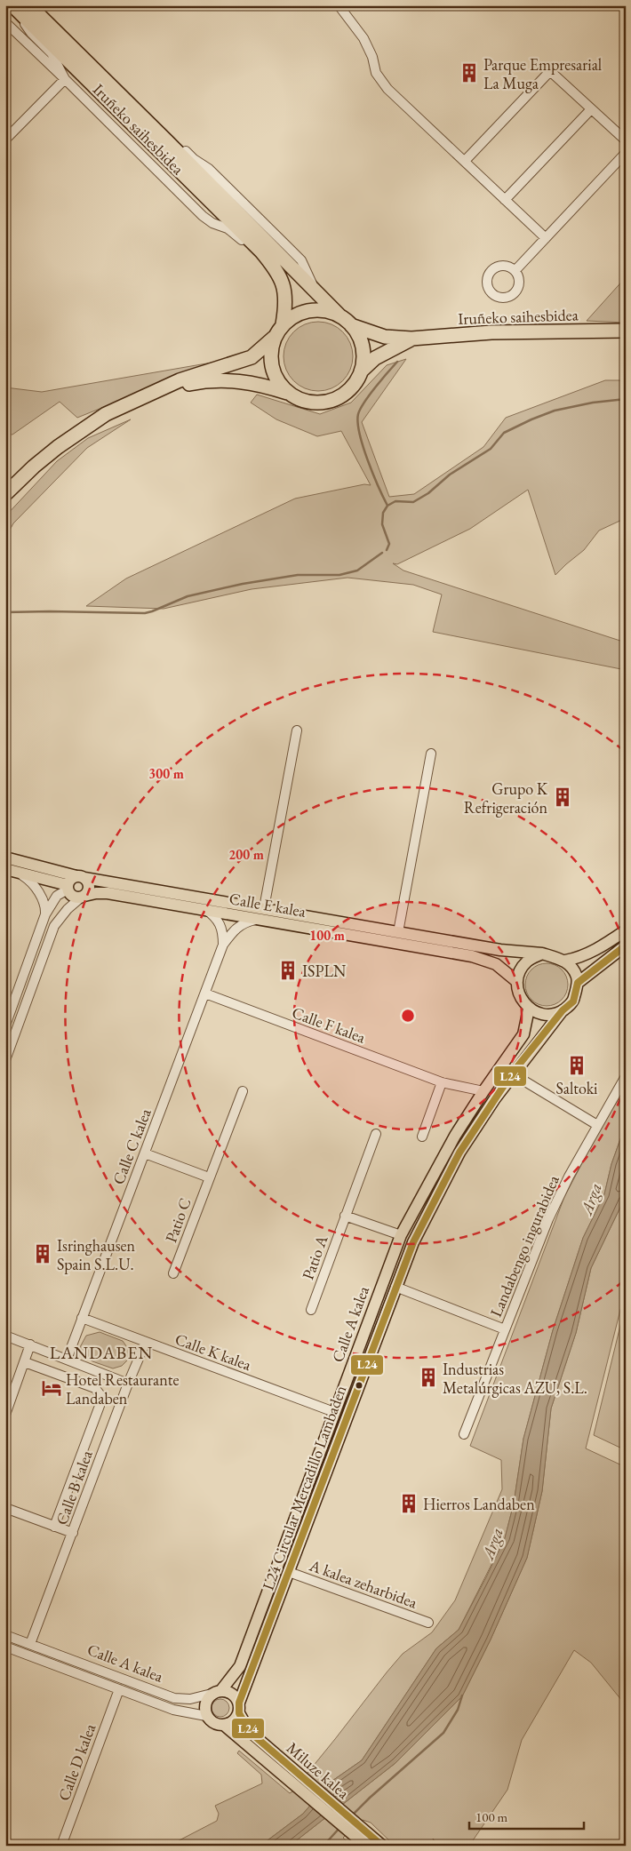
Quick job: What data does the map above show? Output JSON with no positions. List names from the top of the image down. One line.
{"streets":{"highway":["Iruñeko saihesbidea"],"main road":["Calle E kalea","Calle A kalea","L24 Circular Mercadillo Lambaden","Miluze kalea"],"street":["Calle F kalea","Calle C kalea","Patio C","Landabengo ingurabidea","Patio A","Calle K kalea","Calle B kalea","A kalea zeharbidea","Calle D kalea"]},"crossings":[["Calle E kalea","Calle A kalea"],["Calle E kalea","L24 Circular Mercadillo Lambaden"],["Calle F kalea","Calle C kalea"],["Calle F kalea","Calle A kalea"],["Calle C kalea","Calle K kalea"],["Landabengo ingurabidea","Calle A kalea"],["Calle A kalea","Calle K kalea"],["Calle A kalea","Calle B kalea"],["Calle A kalea","L24 Circular Mercadillo Lambaden"],["Calle A kalea","Calle D kalea"],["Calle A kalea","Miluze kalea"],["Calle K kalea","Calle B kalea"],["L24 Circular Mercadillo Lambaden","A kalea zeharbidea"],["L24 Circular Mercadillo Lambaden","Miluze kalea"]],"districts":["LANDABEN"],"water":["Arga"],"places":{"building":["Parque Empresarial La Muga","Grupo K Refrigeración","ISPLN","Saltoki","Isringhausen Spain S.L.U.","Industrias Metalúrgicas AZU, S.L.","Hierros Landaben"],"hotel":["Hotel Restaurante Landaben"]},"lines":["transit line L24"],"scale_bar":"100 m","rings":["300 m","200 m","100 m"]}
